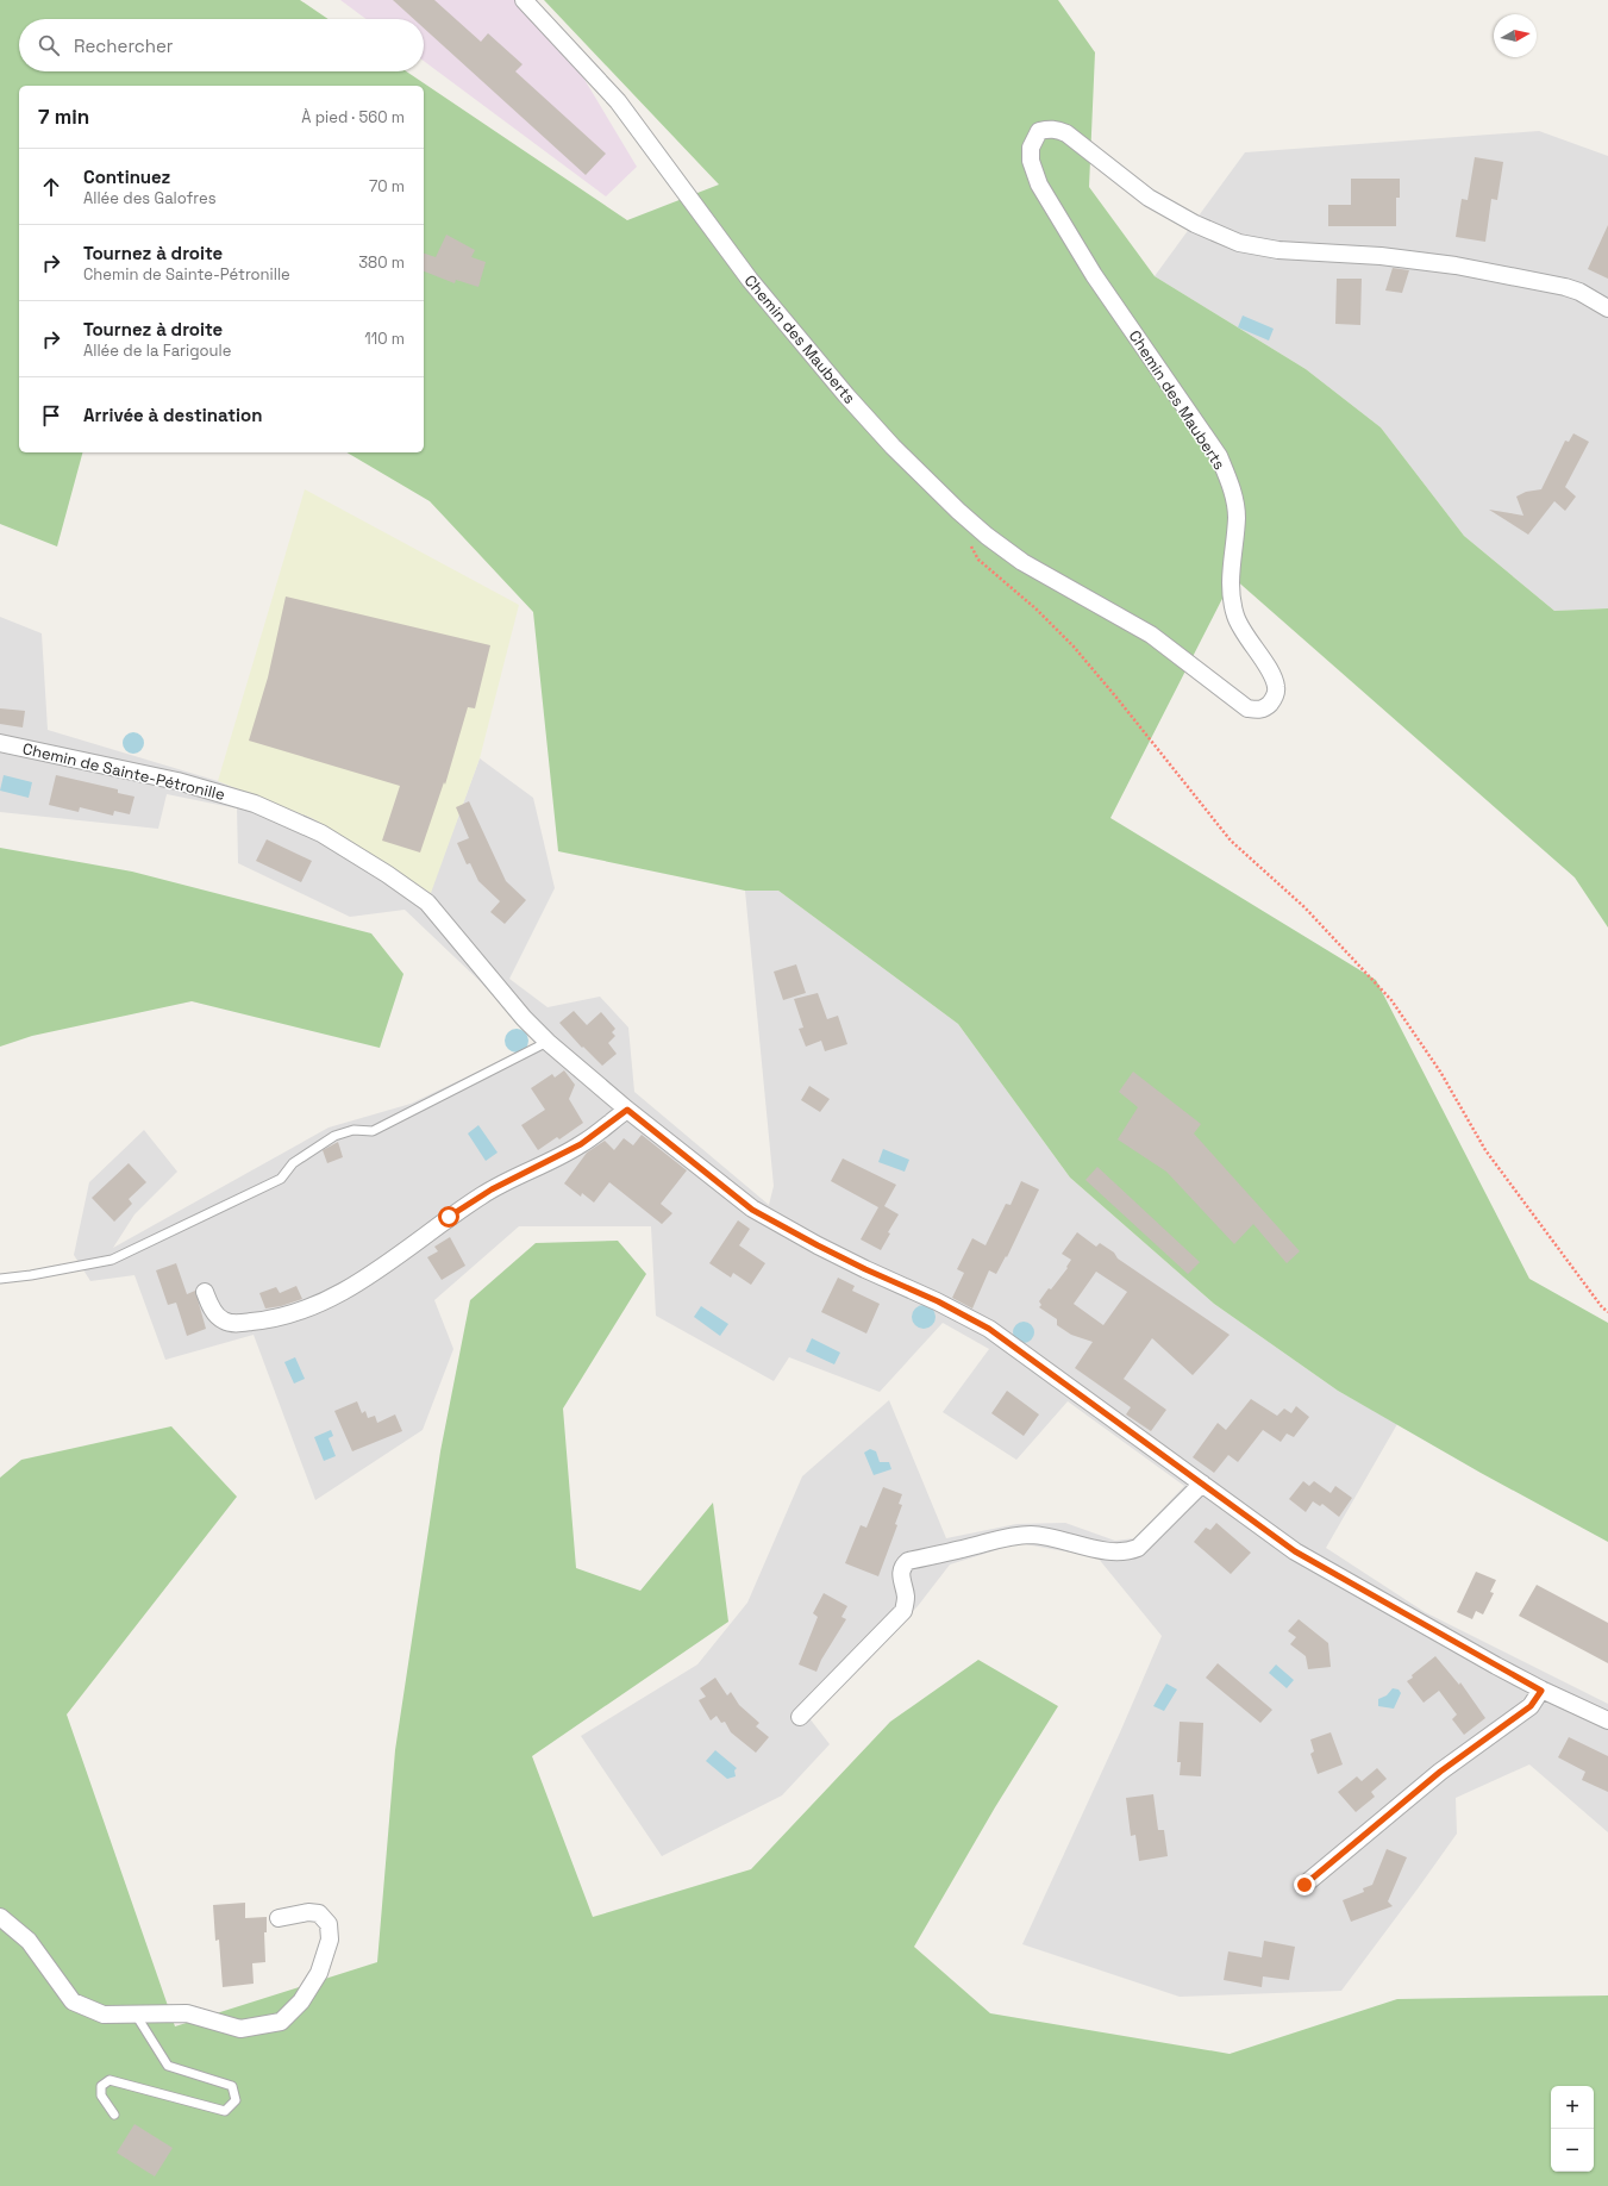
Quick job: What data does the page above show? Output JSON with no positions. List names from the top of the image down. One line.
{"streets":{"street":["Chemin des Mauberts","Chemin de Sainte-Pétronille"]},"north":"right","page":{"search":"Rechercher","heading":["7 min","À pied · 560 m"],"list":[["Continuez","Allée des Galofres","70 m"],["Tournez à droite","Chemin de Sainte-Pétronille","380 m"],["Tournez à droite","Allée de la Farigoule","110 m"],"Arrivée à destination"],"map_buttons":["+","−"]}}
